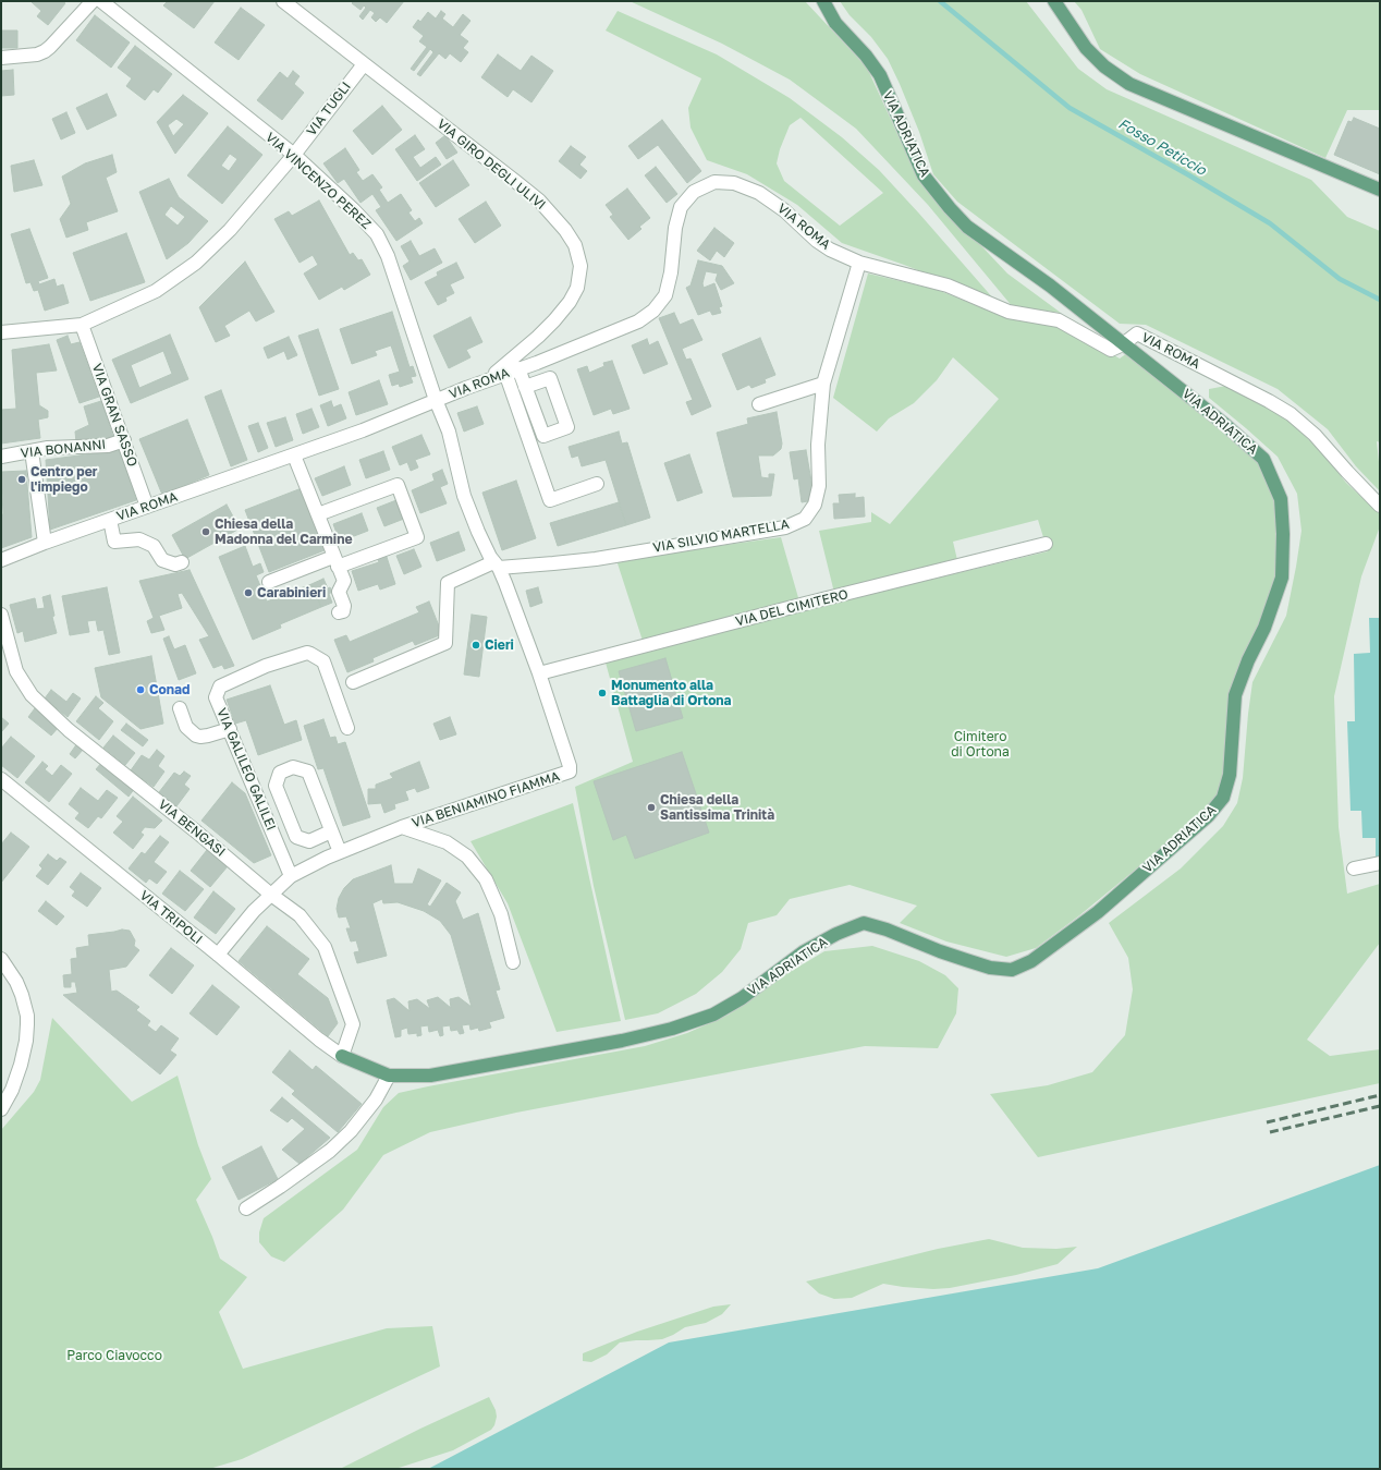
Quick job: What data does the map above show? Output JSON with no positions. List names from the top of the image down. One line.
{"streets":{"main road":["VIA ADRIATICA"],"street":["VIA TUGLI","VIA GIRO DEGLI ULIVI","VIA VINCENZO PEREZ","VIA ROMA","VIA GRAN SASSO","VIA BONANNI","VIA SILVIO MARTELLA","VIA DEL CIMITERO","VIA GALILEO GALILEI","VIA BENIAMINO FIAMMA","VIA BENGASI","VIA TRIPOLI"]},"crossings":[["VIA TUGLI","VIA GIRO DEGLI ULIVI"],["VIA TUGLI","VIA VINCENZO PEREZ"],["VIA TUGLI","VIA GRAN SASSO"],["VIA ADRIATICA","VIA ROMA"],["VIA ADRIATICA","VIA BENGASI"],["VIA ADRIATICA","VIA TRIPOLI"],["VIA GIRO DEGLI ULIVI","VIA ROMA"],["VIA VINCENZO PEREZ","VIA ROMA"],["VIA ROMA","VIA GRAN SASSO"],["VIA ROMA","VIA SILVIO MARTELLA"],["VIA GRAN SASSO","VIA BONANNI"],["VIA DEL CIMITERO","VIA BENIAMINO FIAMMA"],["VIA GALILEO GALILEI","VIA BENIAMINO FIAMMA"],["VIA BENIAMINO FIAMMA","VIA BENGASI"],["VIA BENIAMINO FIAMMA","VIA TRIPOLI"],["VIA BENGASI","VIA TRIPOLI"]],"water":["Fosso Peticcio"],"parks":["Cimitero di Ortona","Parco Ciavocco"],"places":["Centro per l'impiego","Chiesa della Madonna del Carmine","Carabinieri","Cieri","Conad","Monumento alla Battaglia di Ortona","Chiesa della Santissima Trinità"]}
